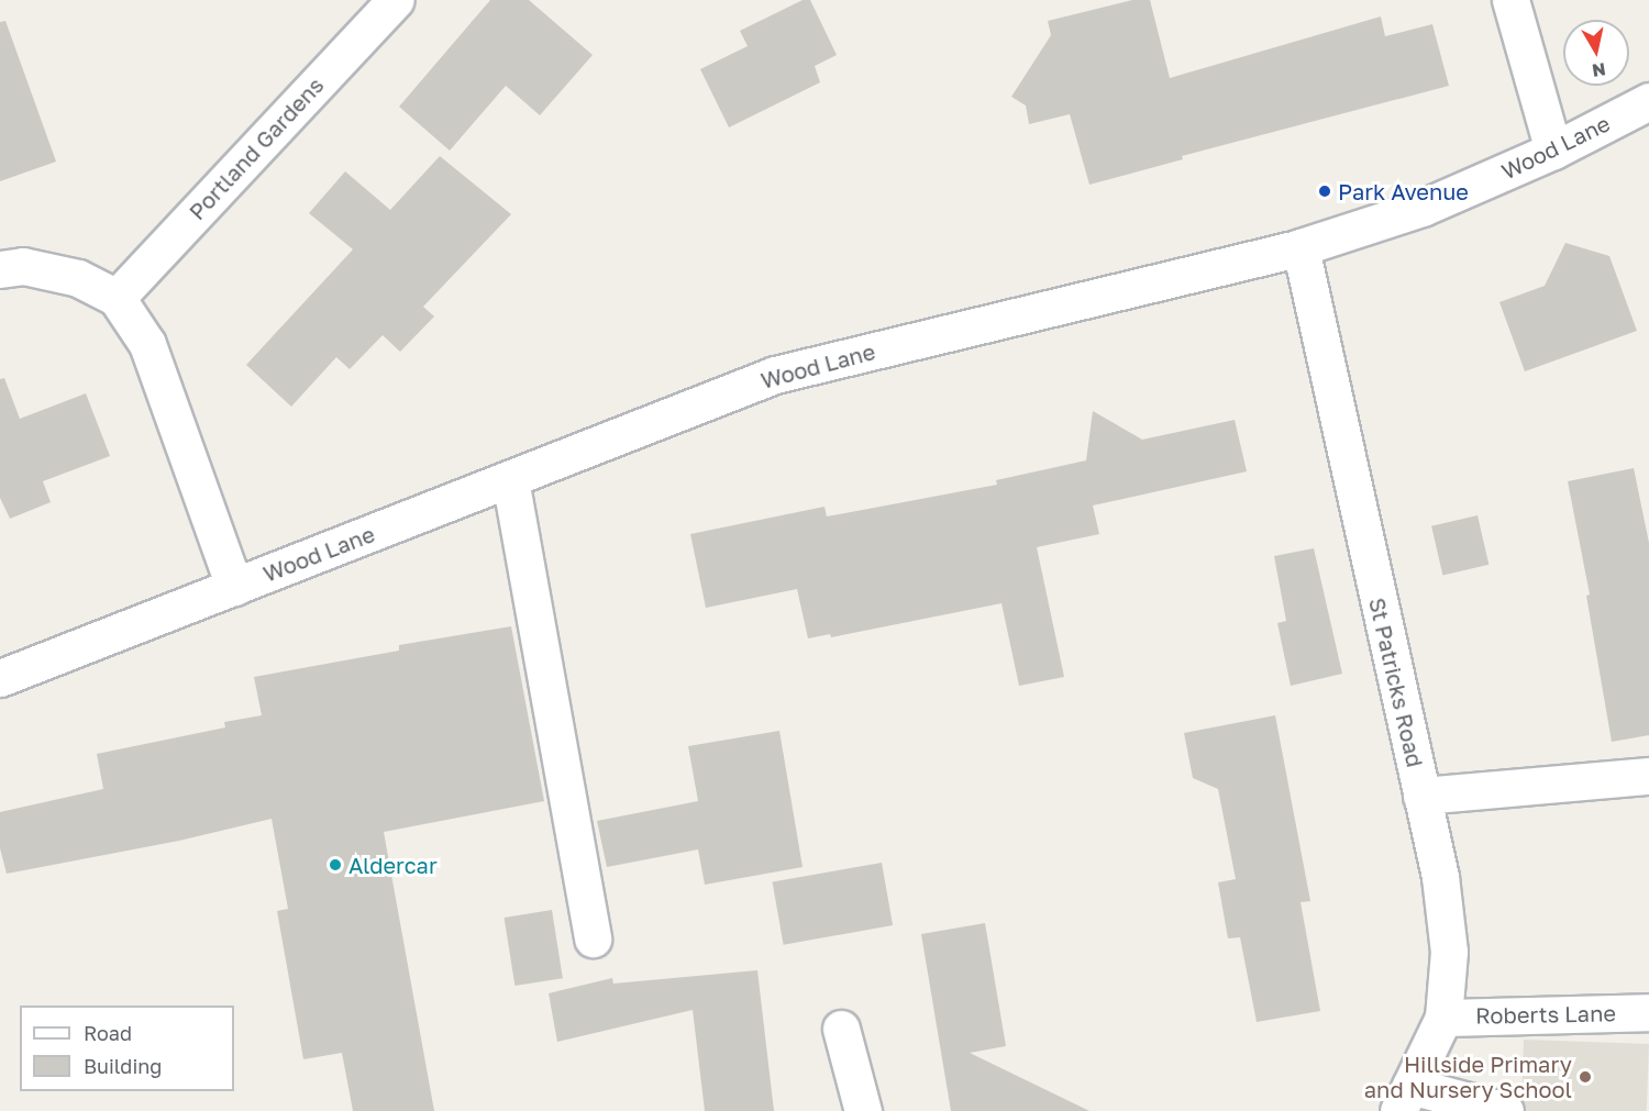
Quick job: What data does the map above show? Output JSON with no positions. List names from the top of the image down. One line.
{"streets":{"street":["Wood Lane","Portland Gardens","St Patricks Road","Roberts Lane"]},"crossings":[["Wood Lane","St Patricks Road"],["St Patricks Road","Roberts Lane"]],"places":["Park Avenue","Aldercar","Hillside Primary and Nursery School"],"legend":["Road","Building"],"north":"bottom"}
